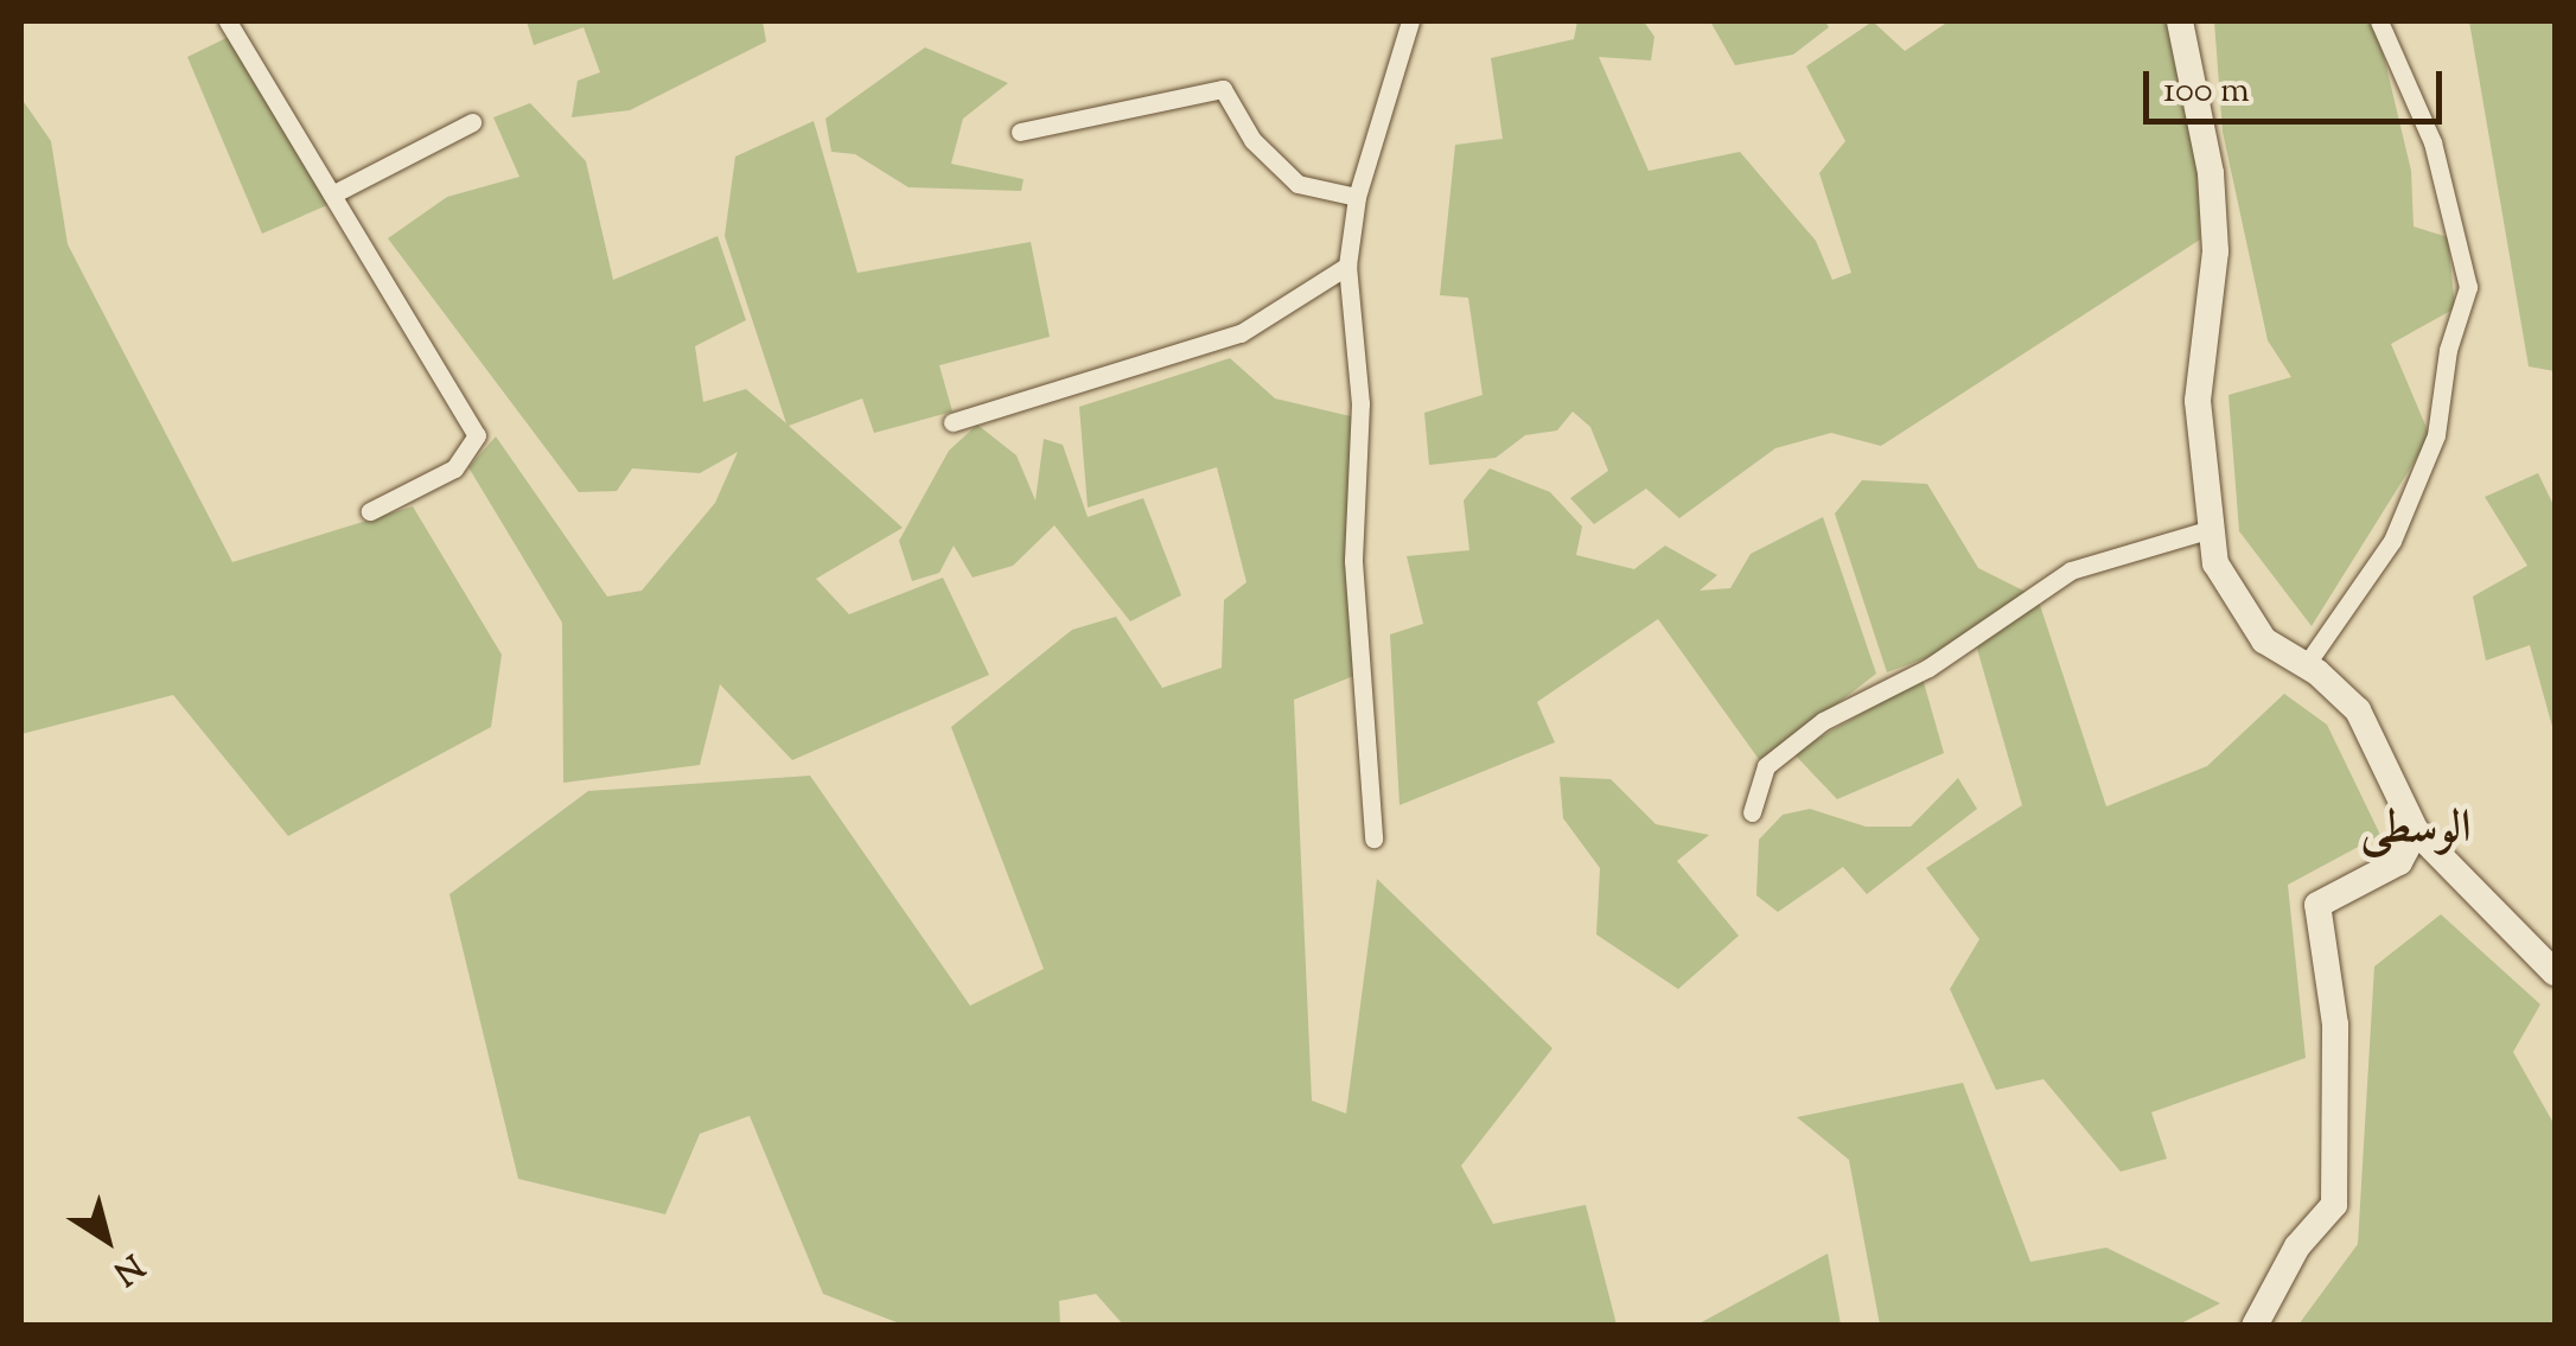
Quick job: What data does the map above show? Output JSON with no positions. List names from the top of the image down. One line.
{"districts":["الوسطى"],"scale_bar":"100 m","north":"bottom right"}
